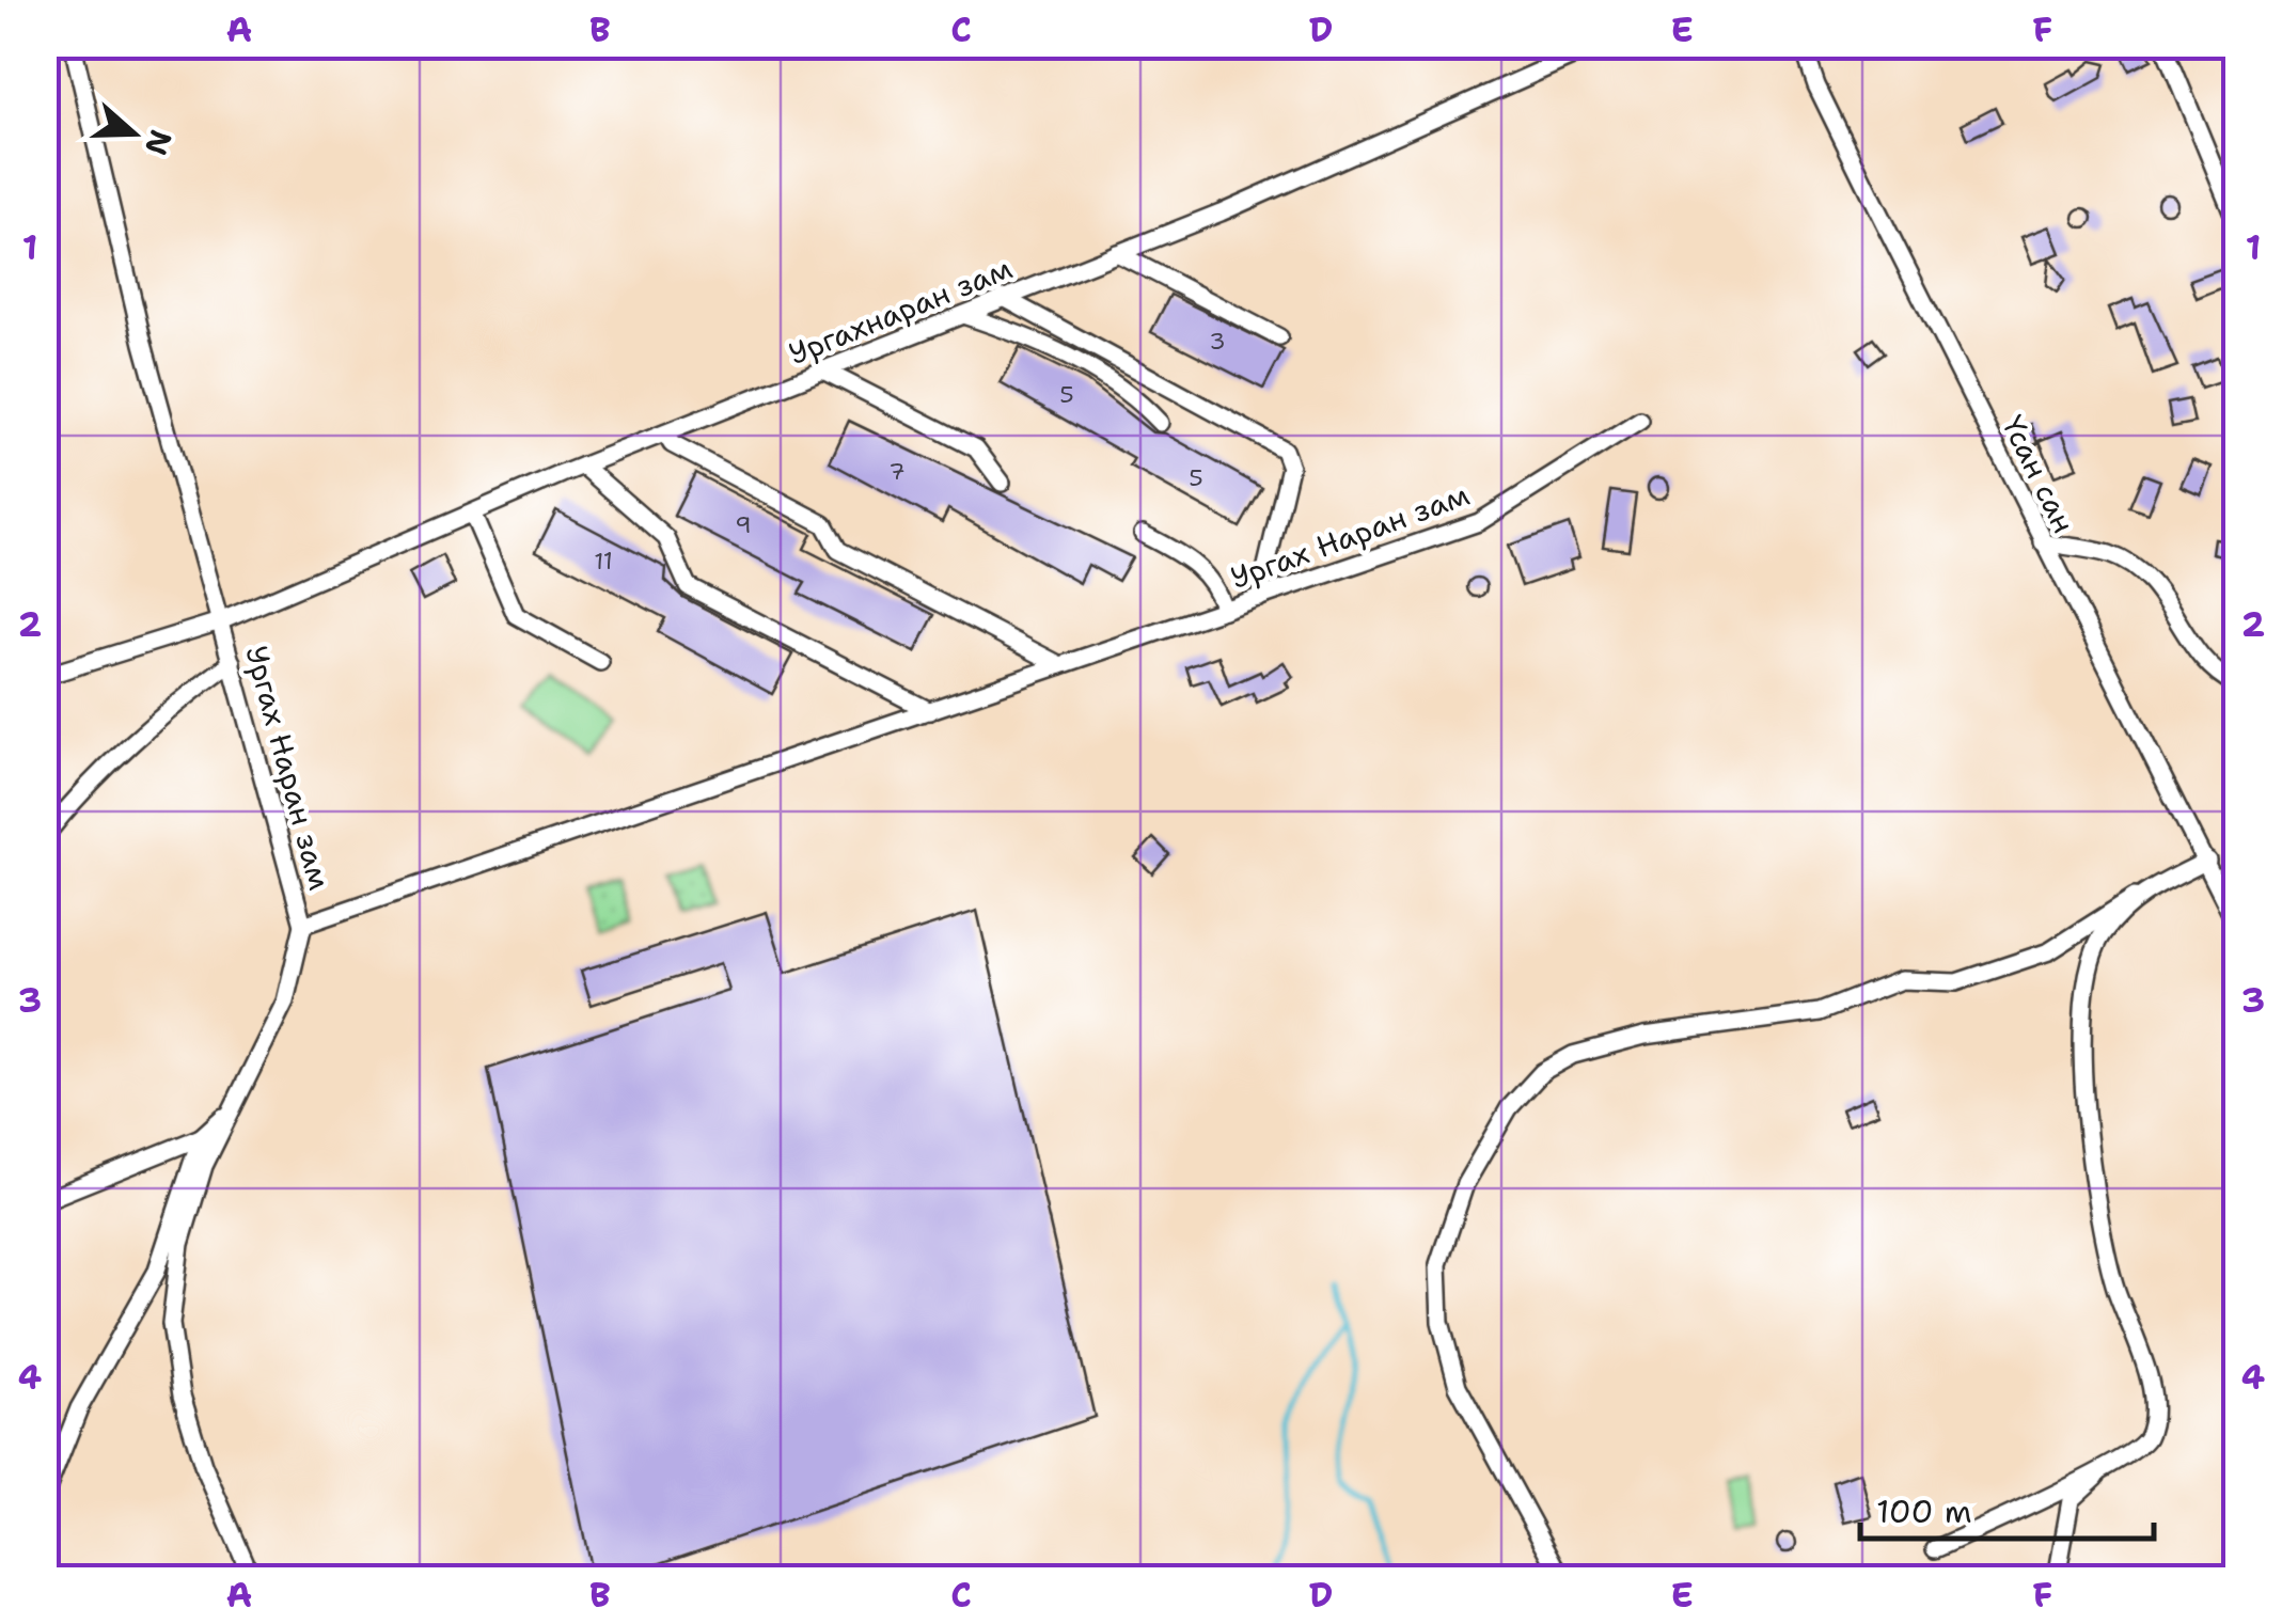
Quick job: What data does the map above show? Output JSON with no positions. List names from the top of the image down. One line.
{"streets":{"street":["Ургахнаран зам","Үсан сан","Ургах Наран зам"]},"crossings":[["Ургахнаран зам","Ургах Наран зам"]],"house_numbers":["3","5","7","5","9","11"],"scale_bar":"100 m","north":"right","grid":{"columns":["A","B","C","D","E","F"],"rows":["1","2","3","4"]}}
